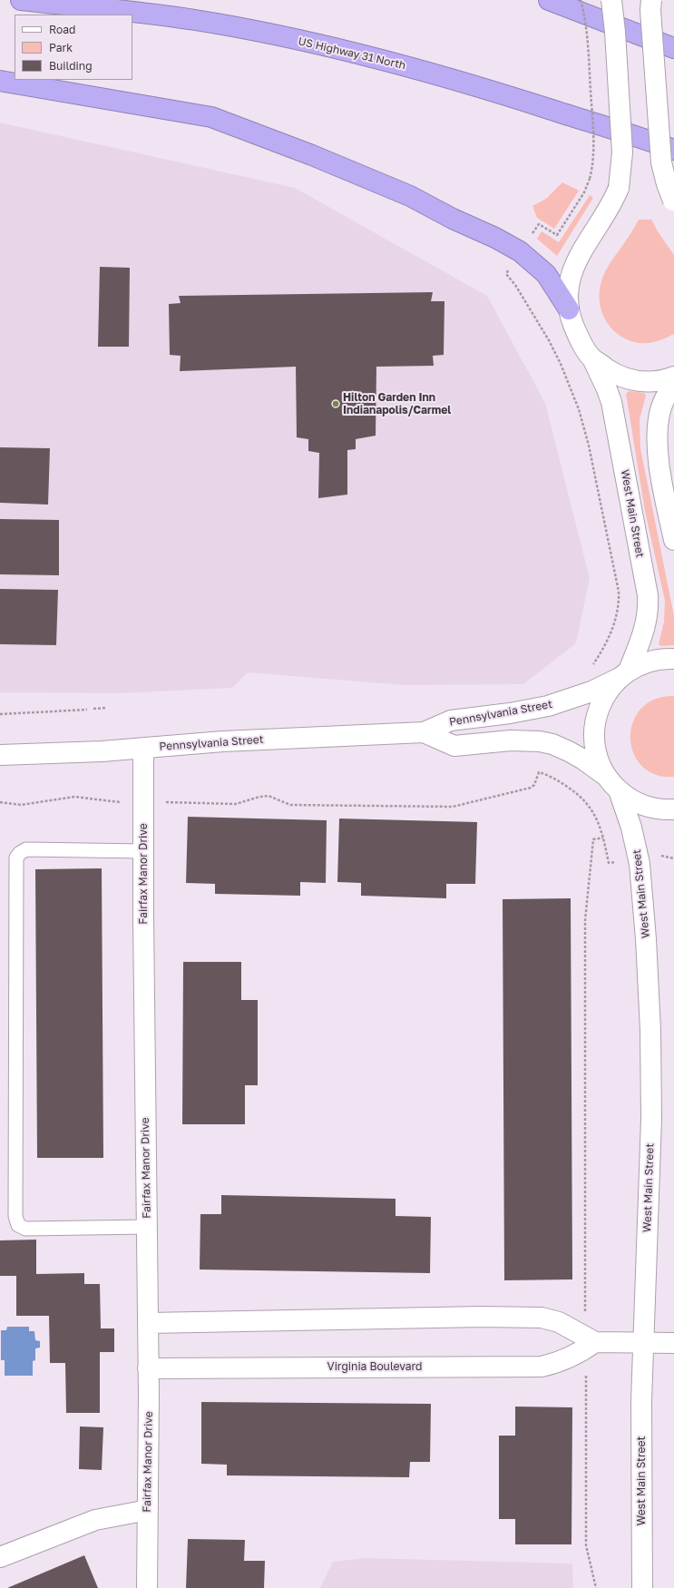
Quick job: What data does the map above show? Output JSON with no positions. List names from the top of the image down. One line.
{"streets":{"highway":["US Highway 31 North"],"main road":["West Main Street","Pennsylvania Street","Fairfax Manor Drive","Virginia Boulevard"]},"crossings":[["West Main Street","Pennsylvania Street"],["Pennsylvania Street","Fairfax Manor Drive"],["Fairfax Manor Drive","Virginia Boulevard"]],"places":["Hilton Garden Inn Indianapolis/Carmel"],"legend":["Road","Park","Building"]}
